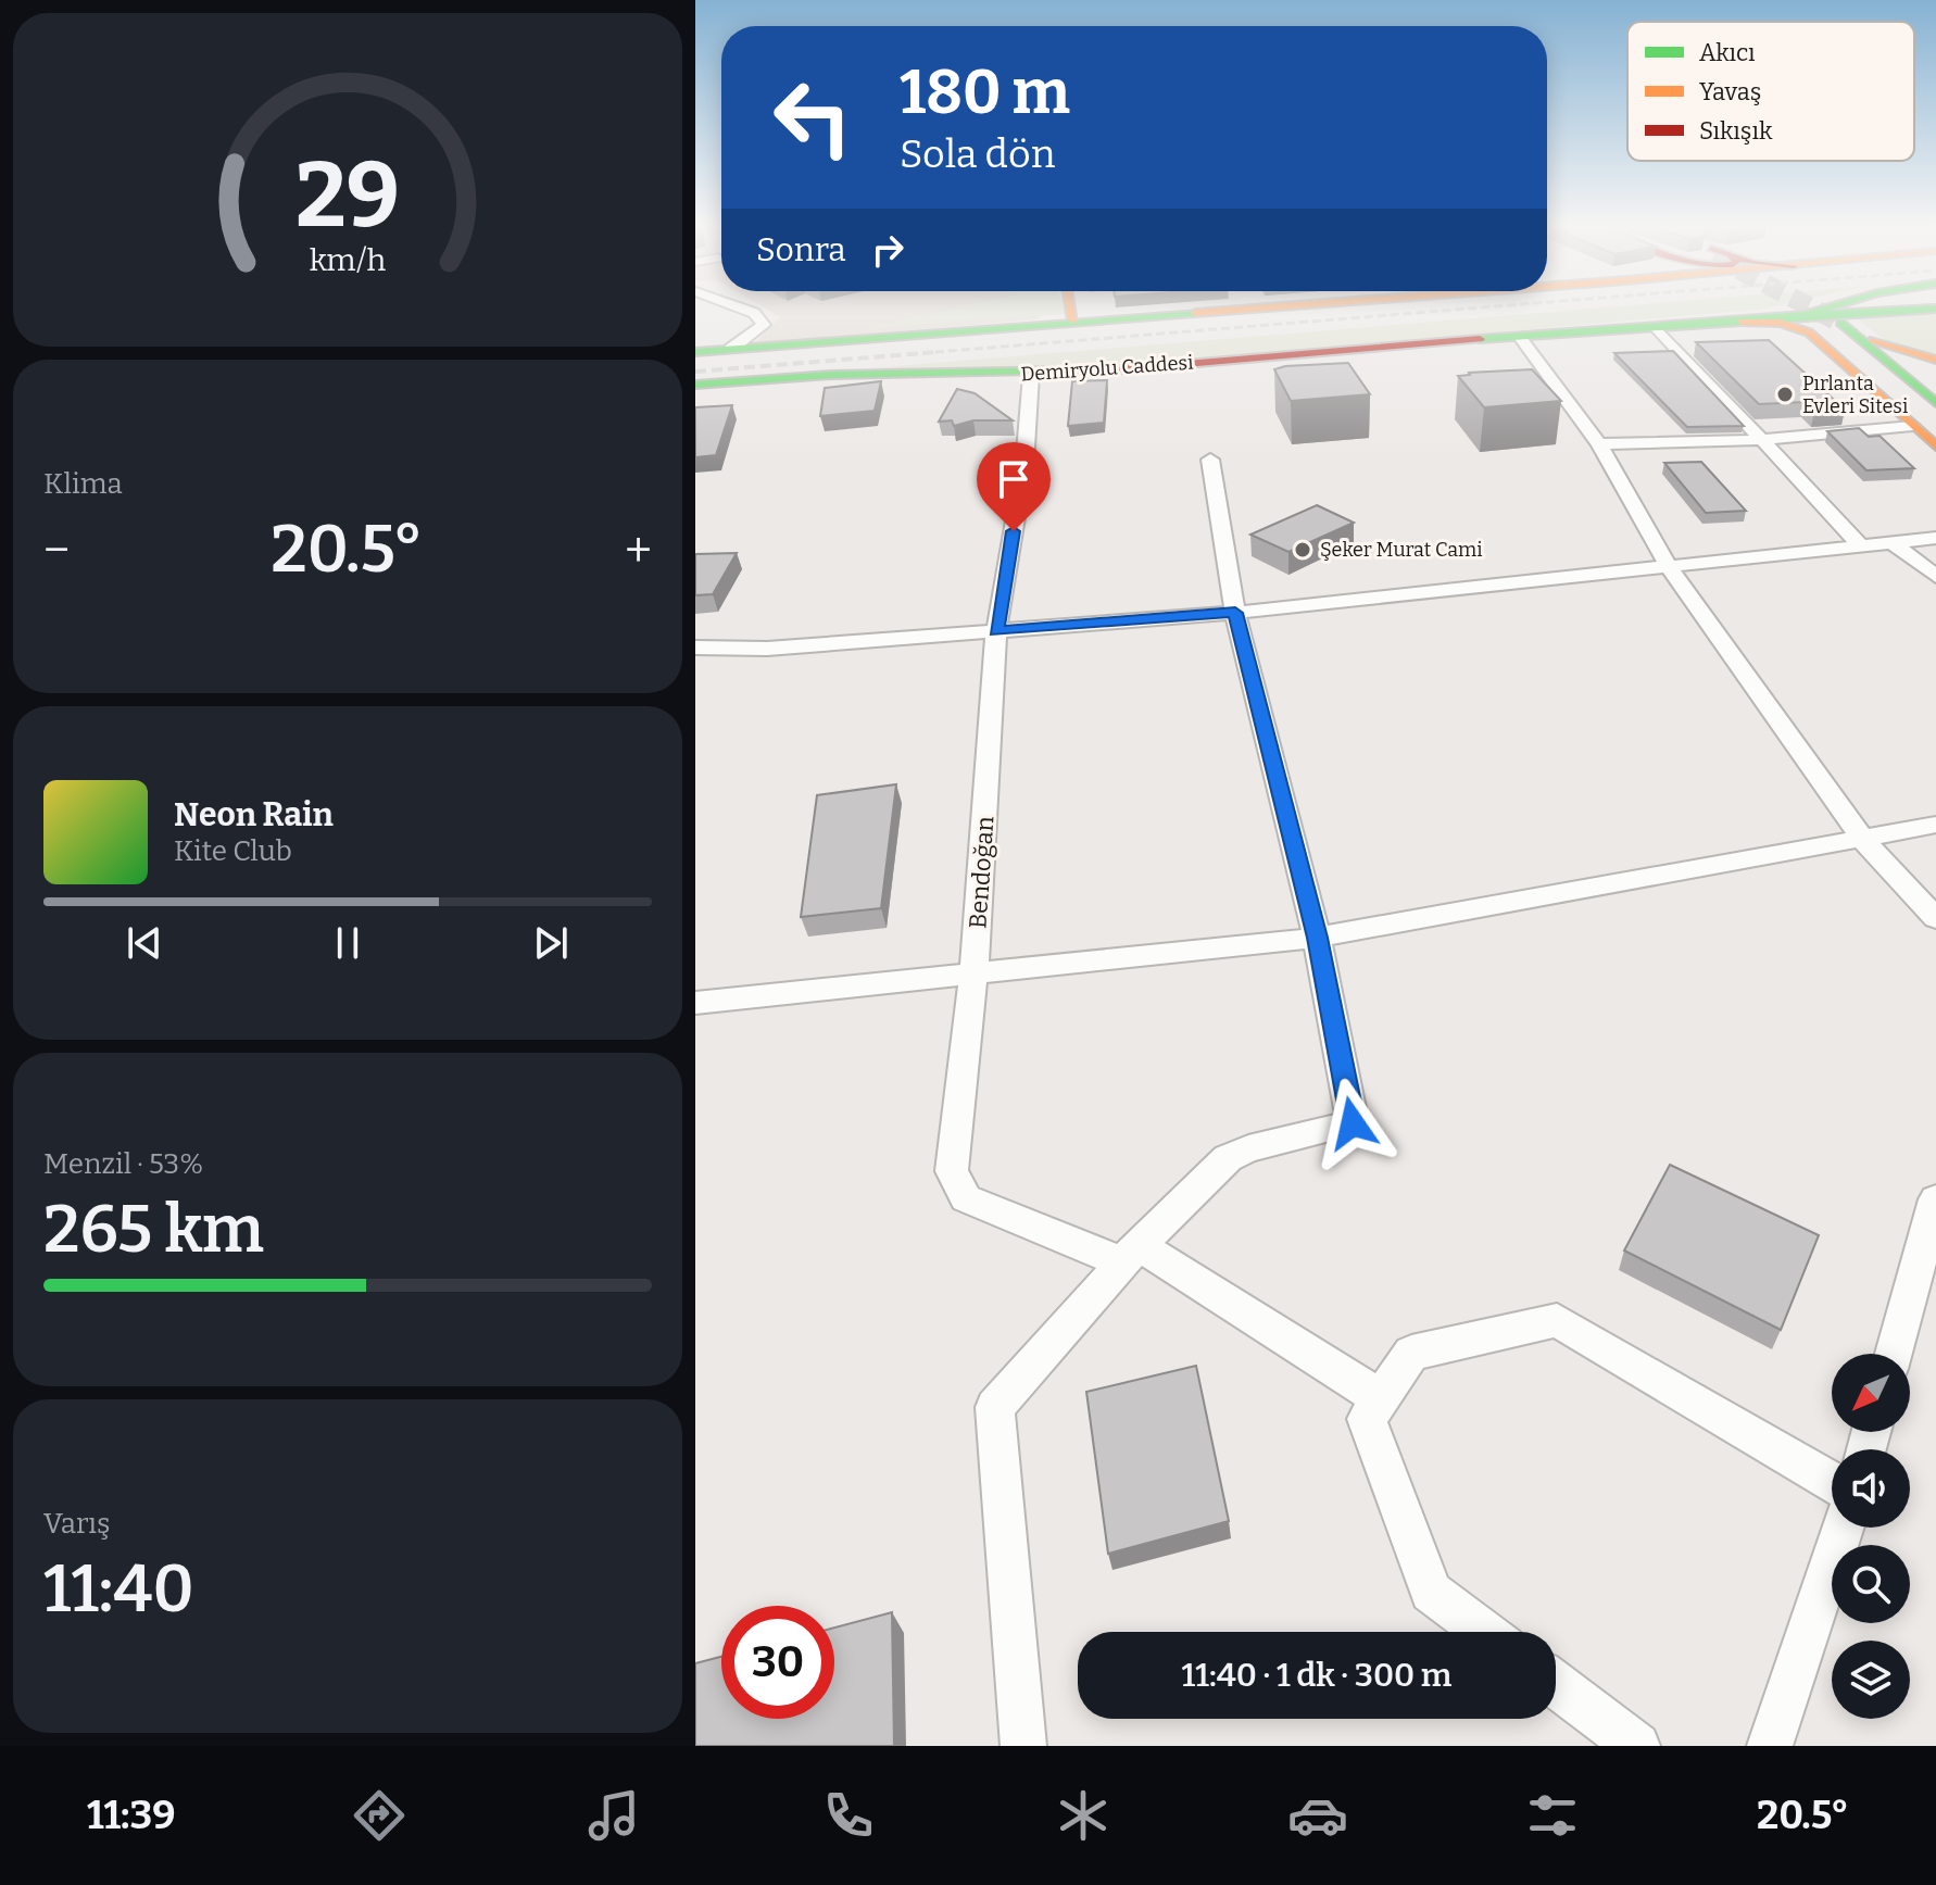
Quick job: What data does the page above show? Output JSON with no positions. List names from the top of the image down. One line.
{"streets":{"main road":["Demiryolu Caddesi"],"street":["Bendoğan"]},"crossings":[["Demiryolu Caddesi","Bendoğan"]],"places":["Pırlanta Evleri Sitesi","Şeker Murat Cami"],"legend":["Akıcı","Yavaş","Sıkışık"],"north":"bottom left","page":{"turn":["180 m","Sola dön"],"then":"Sonra","tile":["Klima",["Menzil · 53%","265 km"],["Varış","11:40"]],"heat":["−","20.5°","+"],"song":["Neon Rain","Kite Club"],"limit":"30","trip":"11:40 · 1 dk · 300 m","tabs":["11:39","20.5°"],"gauge":["29","km/h"]}}
